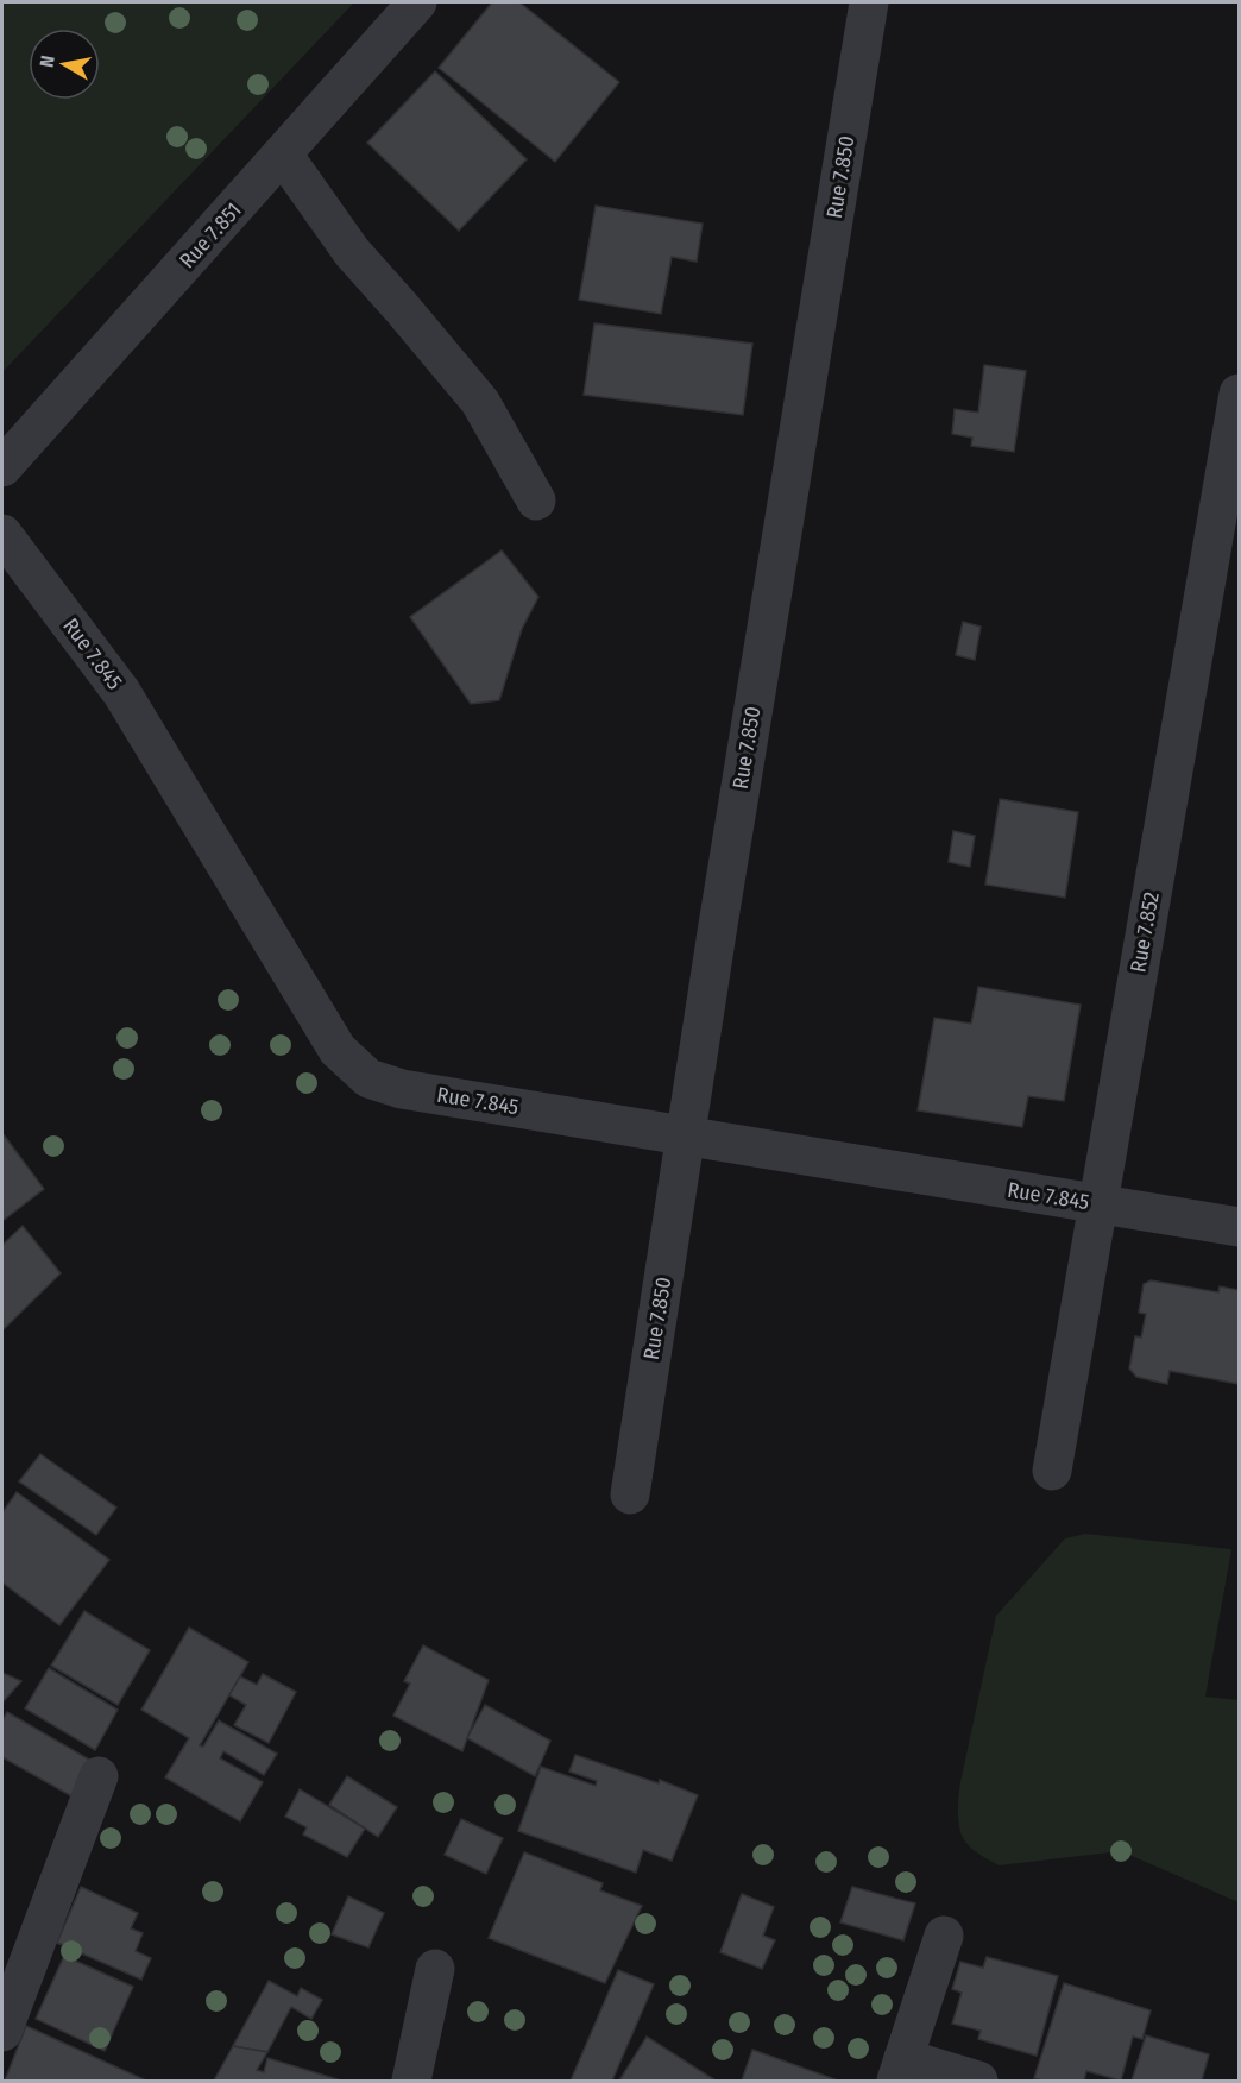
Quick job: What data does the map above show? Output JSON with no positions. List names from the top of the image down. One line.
{"streets":{"street":["Rue 7.850","Rue 7.851","Rue 7.845","Rue 7.852"]},"crossings":[["Rue 7.850","Rue 7.845"],["Rue 7.845","Rue 7.852"]],"north":"left"}
